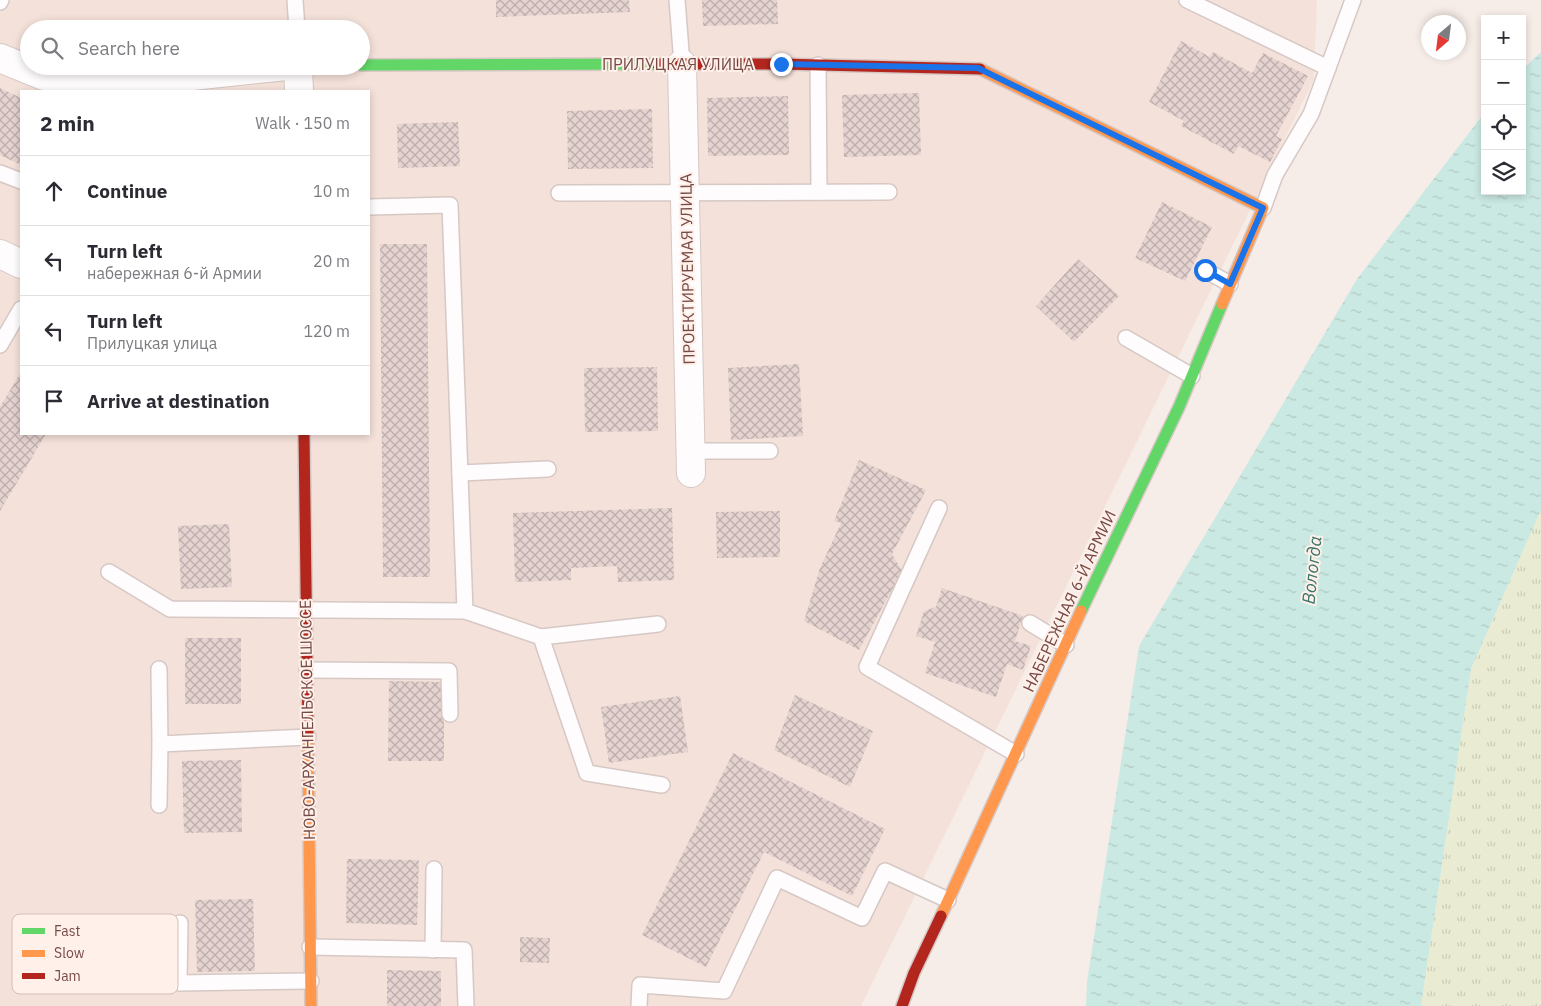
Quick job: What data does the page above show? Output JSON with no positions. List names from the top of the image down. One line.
{"streets":{"street":["ПРИЛУЦКАЯ УЛИЦА","ПРОЕКТИРУЕМАЯ УЛИЦА","НАБЕРЕЖНАЯ 6-Й АРМИИ","НОВО-АРХАНГЕЛЬСКОЕ ШОССЕ"]},"crossings":[["ПРИЛУЦКАЯ УЛИЦА","ПРОЕКТИРУЕМАЯ УЛИЦА"],["ПРИЛУЦКАЯ УЛИЦА","НАБЕРЕЖНАЯ 6-Й АРМИИ"]],"water":["Вологда"],"legend":["Fast","Slow","Jam"],"north":"bottom left","page":{"map_buttons":["+","−"],"search":"Search here","heading":["2 min","Walk · 150 m"],"list":[["Continue","10 m"],["Turn left","набережная 6-й Армии","20 m"],["Turn left","Прилуцкая улица","120 m"],"Arrive at destination"]}}
